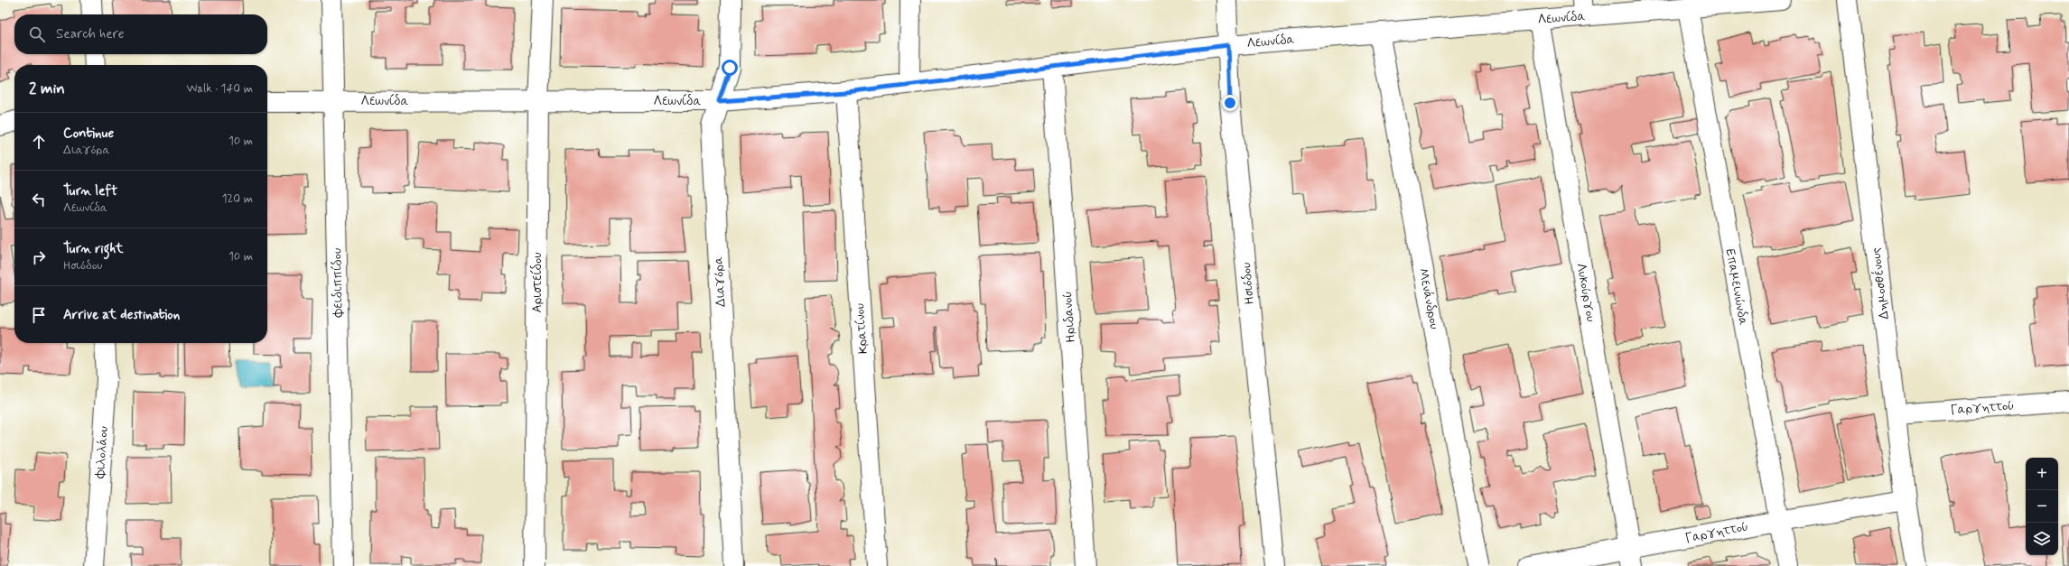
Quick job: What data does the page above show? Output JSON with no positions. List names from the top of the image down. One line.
{"streets":{"street":["Λεωνίδα","Διαγόρα","Φειδιππίδου","Αριστείδου","Ησιόδου","Δημοσθένους","Επαμεινώνδα","Λυκούργου","Μενάνδρου","Ηριδανού","Κρατίνου","Γαργηττού","Φιλολάου"]},"crossings":[["Λεωνίδα","Διαγόρα"],["Λεωνίδα","Φειδιππίδου"],["Λεωνίδα","Αριστείδου"],["Λεωνίδα","Ησιόδου"],["Λεωνίδα","Επαμεινώνδα"],["Λεωνίδα","Λυκούργου"],["Λεωνίδα","Μενάνδρου"],["Λεωνίδα","Ηριδανού"],["Λεωνίδα","Κρατίνου"],["Δημοσθένους","Γαργηττού"],["Επαμεινώνδα","Γαργηττού"],["Λυκούργου","Γαργηττού"]],"page":{"search":"Search here","heading":["2 min","Walk · 140 m"],"list":[["Continue","Διαγόρα","10 m"],["Turn left","Λεωνίδα","120 m"],["Turn right","Ησιόδου","10 m"],"Arrive at destination"],"map_buttons":["+","−"]}}
